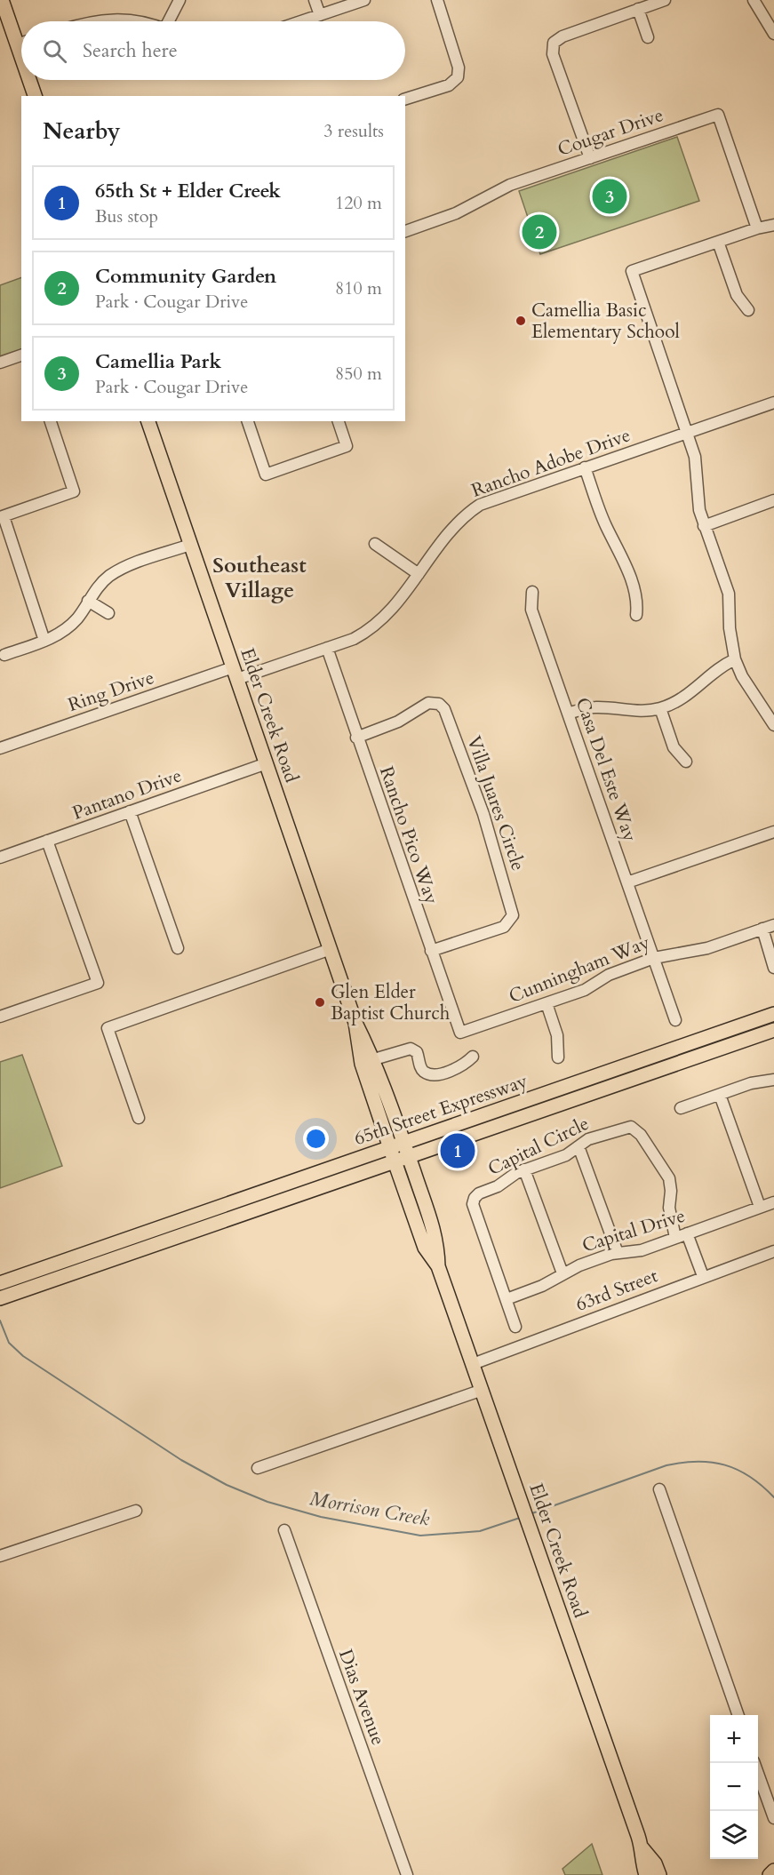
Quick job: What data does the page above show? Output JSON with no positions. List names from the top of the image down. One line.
{"streets":{"main road":["Elder Creek Road","65th Street Expressway"],"street":["Cougar Drive","Rancho Adobe Drive","Ring Drive","Casa Del Este Way","Pantano Drive","Villa Juares Circle","Rancho Pico Way","Cunningham Way","Capital Circle","Capital Drive","63rd Street","Dias Avenue"]},"crossings":[["Rancho Adobe Drive","Ring Drive"],["Rancho Adobe Drive","Elder Creek Road"],["Rancho Adobe Drive","Rancho Pico Way"],["Ring Drive","Elder Creek Road"],["Elder Creek Road","Pantano Drive"],["Elder Creek Road","65th Street Expressway"],["Elder Creek Road","63rd Street"],["Casa Del Este Way","Cunningham Way"],["Villa Juares Circle","Rancho Pico Way"],["Rancho Pico Way","Cunningham Way"],["Capital Circle","Capital Drive"]],"districts":["Southeast Village"],"water":["Morrison Creek"],"places":["Camellia Basic Elementary School","Glen Elder Baptist Church"],"page":{"search":"Search here","heading":["Nearby","3 results"],"list":[{"mark":"1","name":"65th St + Elder Creek","note":"Bus stop","value":"120 m"},{"mark":"2","name":"Community Garden","note":"Park · Cougar Drive","value":"810 m"},{"mark":"3","name":"Camellia Park","note":"Park · Cougar Drive","value":"850 m"}],"pins":["3","2","1"],"map_buttons":["+","−"]}}
